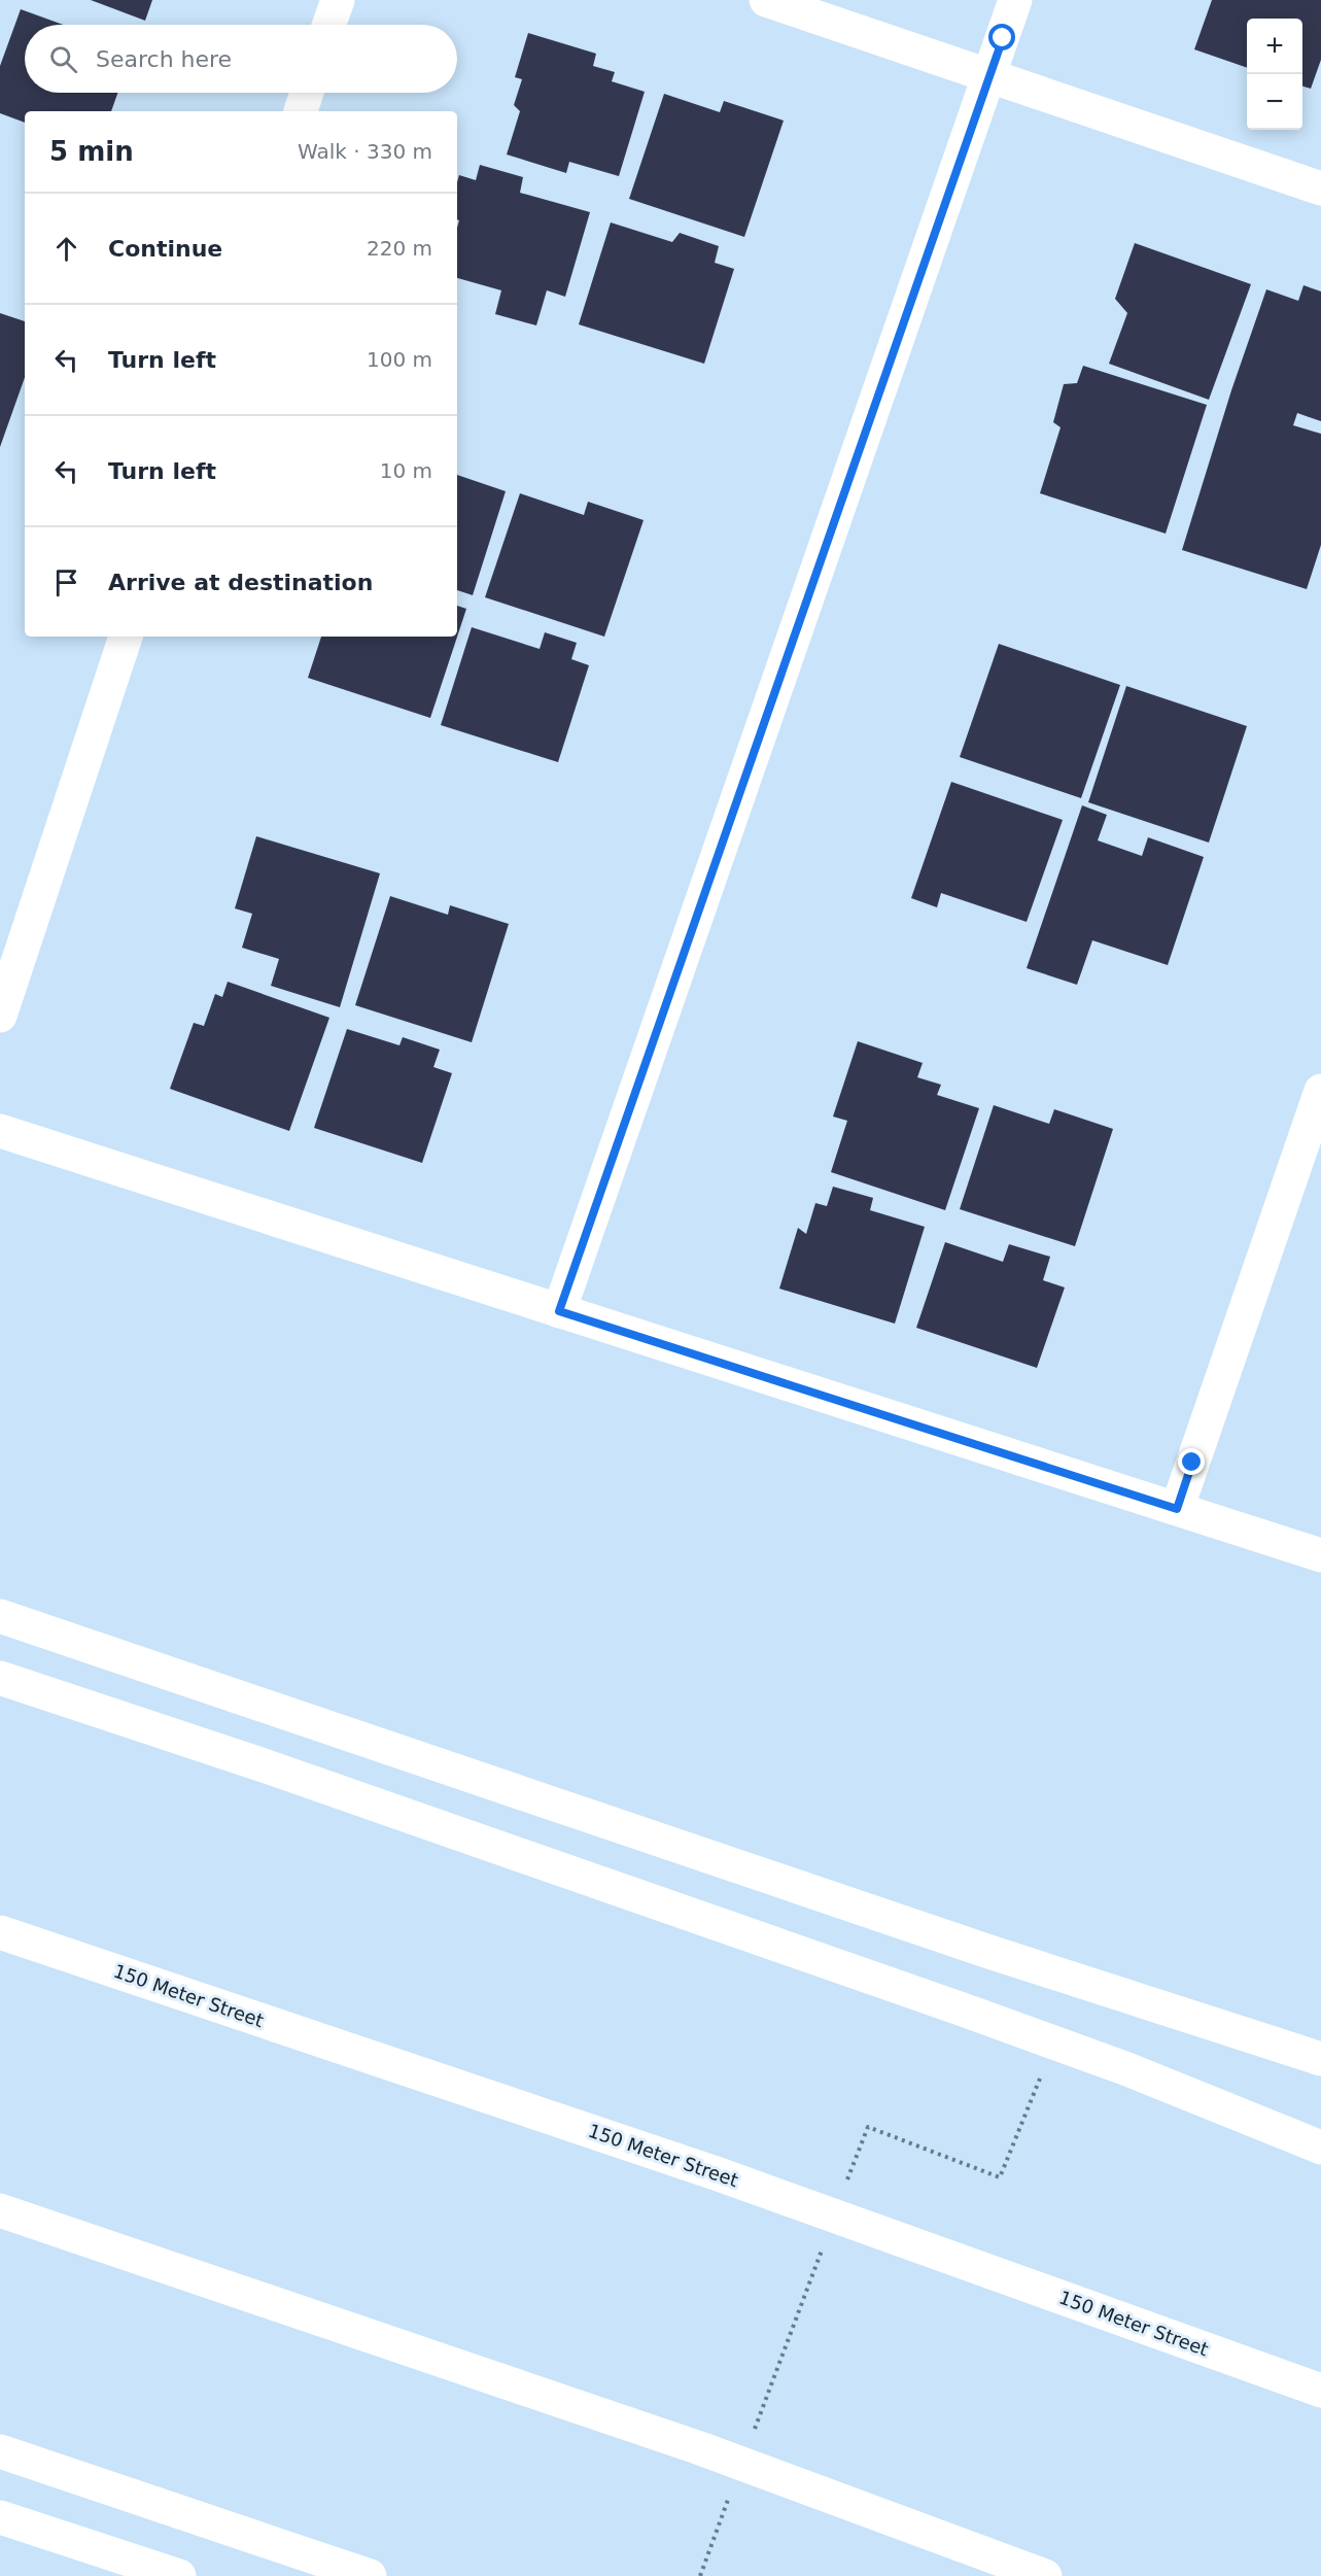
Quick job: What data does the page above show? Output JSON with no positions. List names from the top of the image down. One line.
{"streets":{"main road":["150 Meter Street"]},"page":{"map_buttons":["+","−"],"search":"Search here","heading":["5 min","Walk · 330 m"],"list":[["Continue","220 m"],["Turn left","100 m"],["Turn left","10 m"],"Arrive at destination"]}}
